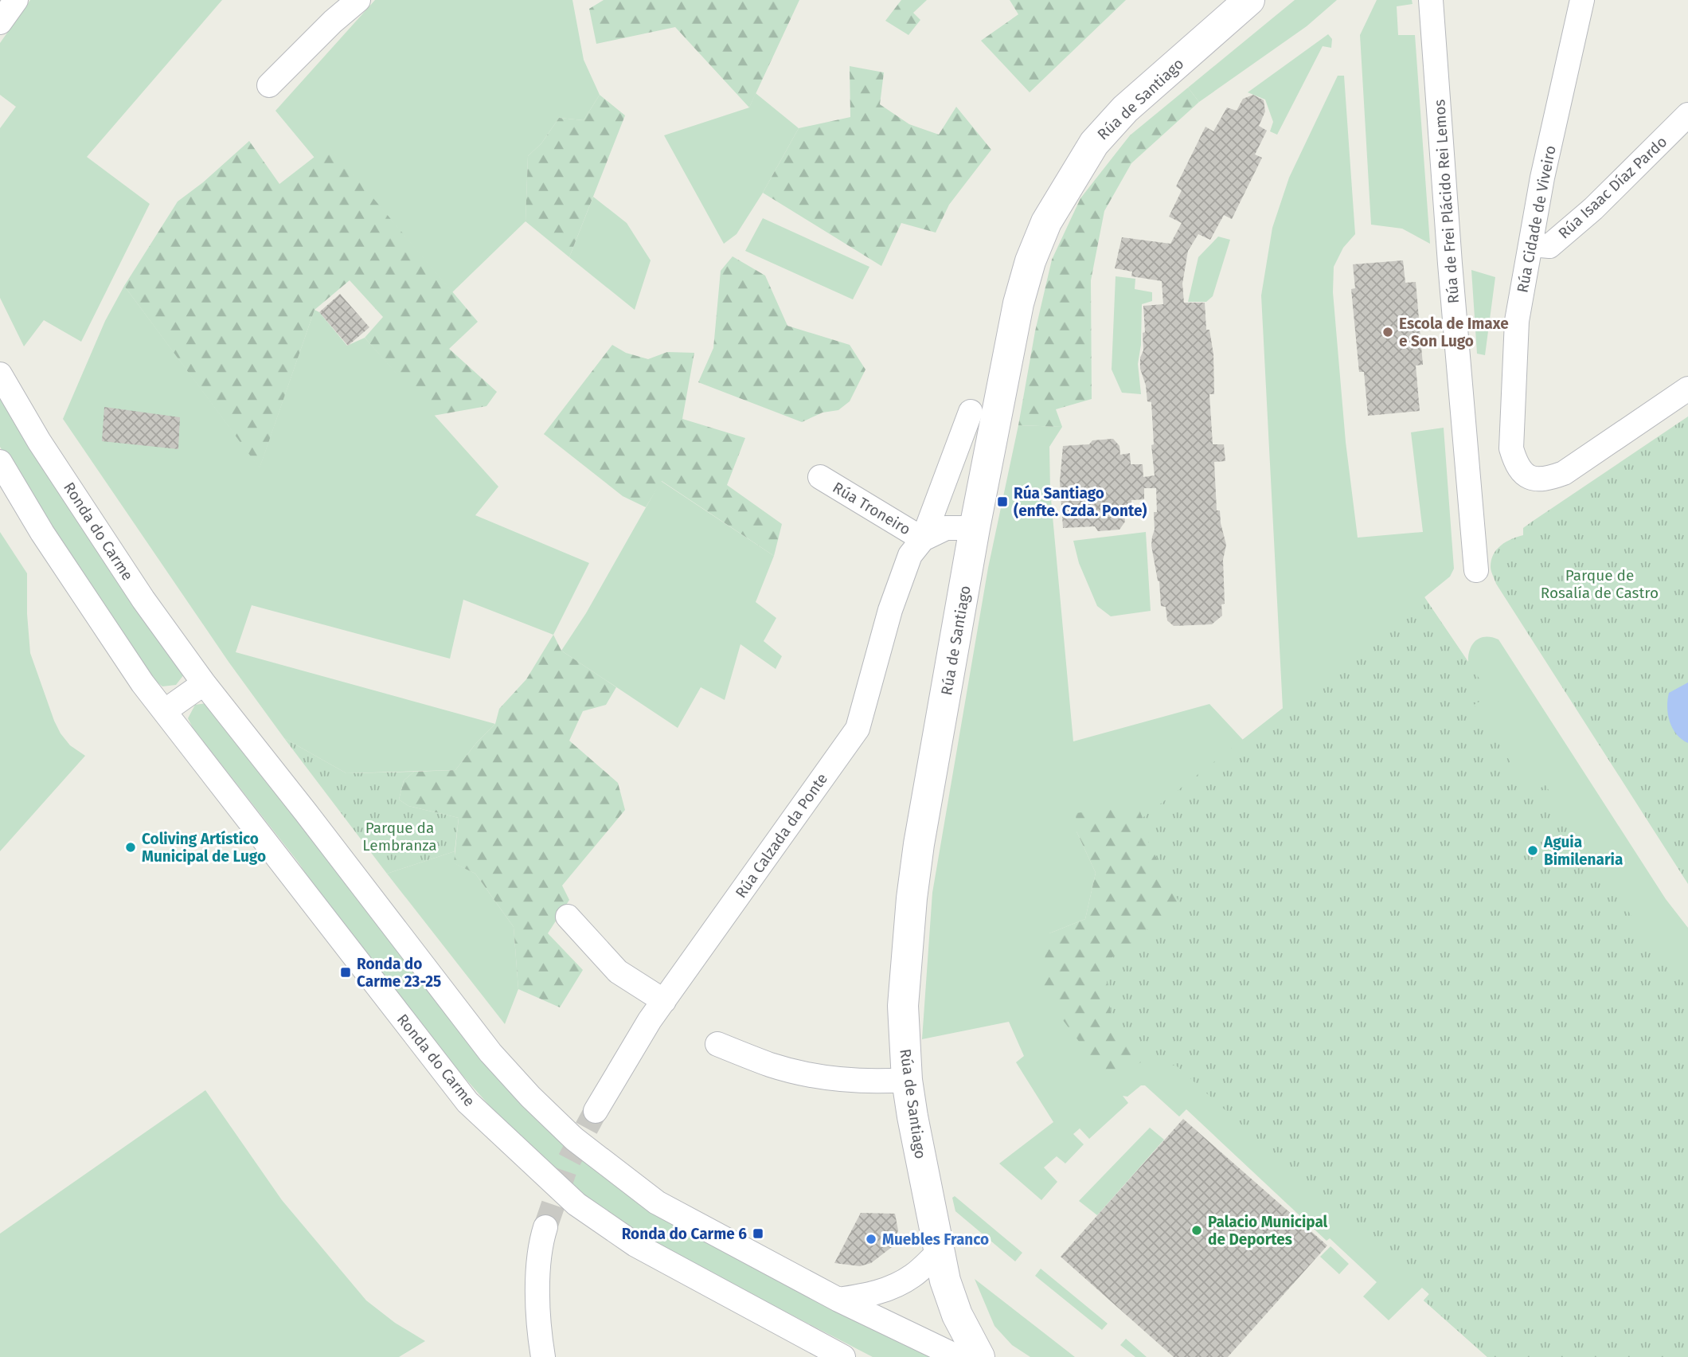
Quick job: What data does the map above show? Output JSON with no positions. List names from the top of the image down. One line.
{"streets":{"street":["Rúa de Santiago","Rúa Isaac Díaz Pardo","Rúa de Frei Plácido Rei Lemos","Rúa Cidade de Viveiro","Rúa Troneiro","Ronda do Carme","Rúa Calzada da Ponte"]},"crossings":[["Rúa Isaac Díaz Pardo","Rúa Cidade de Viveiro"],["Rúa Troneiro","Rúa Calzada da Ponte"]],"parks":["Parque de Rosalía de Castro","Parque da Lembranza"],"places":{"other":["Escola de Imaxe e Son Lugo","Coliving Artístico Municipal de Lugo","Aguia Bimilenaria","Palacio Municipal de Deportes","Muebles Franco"],"transit":["Rúa Santiago (enfte. Czda. Ponte)","Ronda do Carme 23-25","Ronda do Carme 6"]}}
